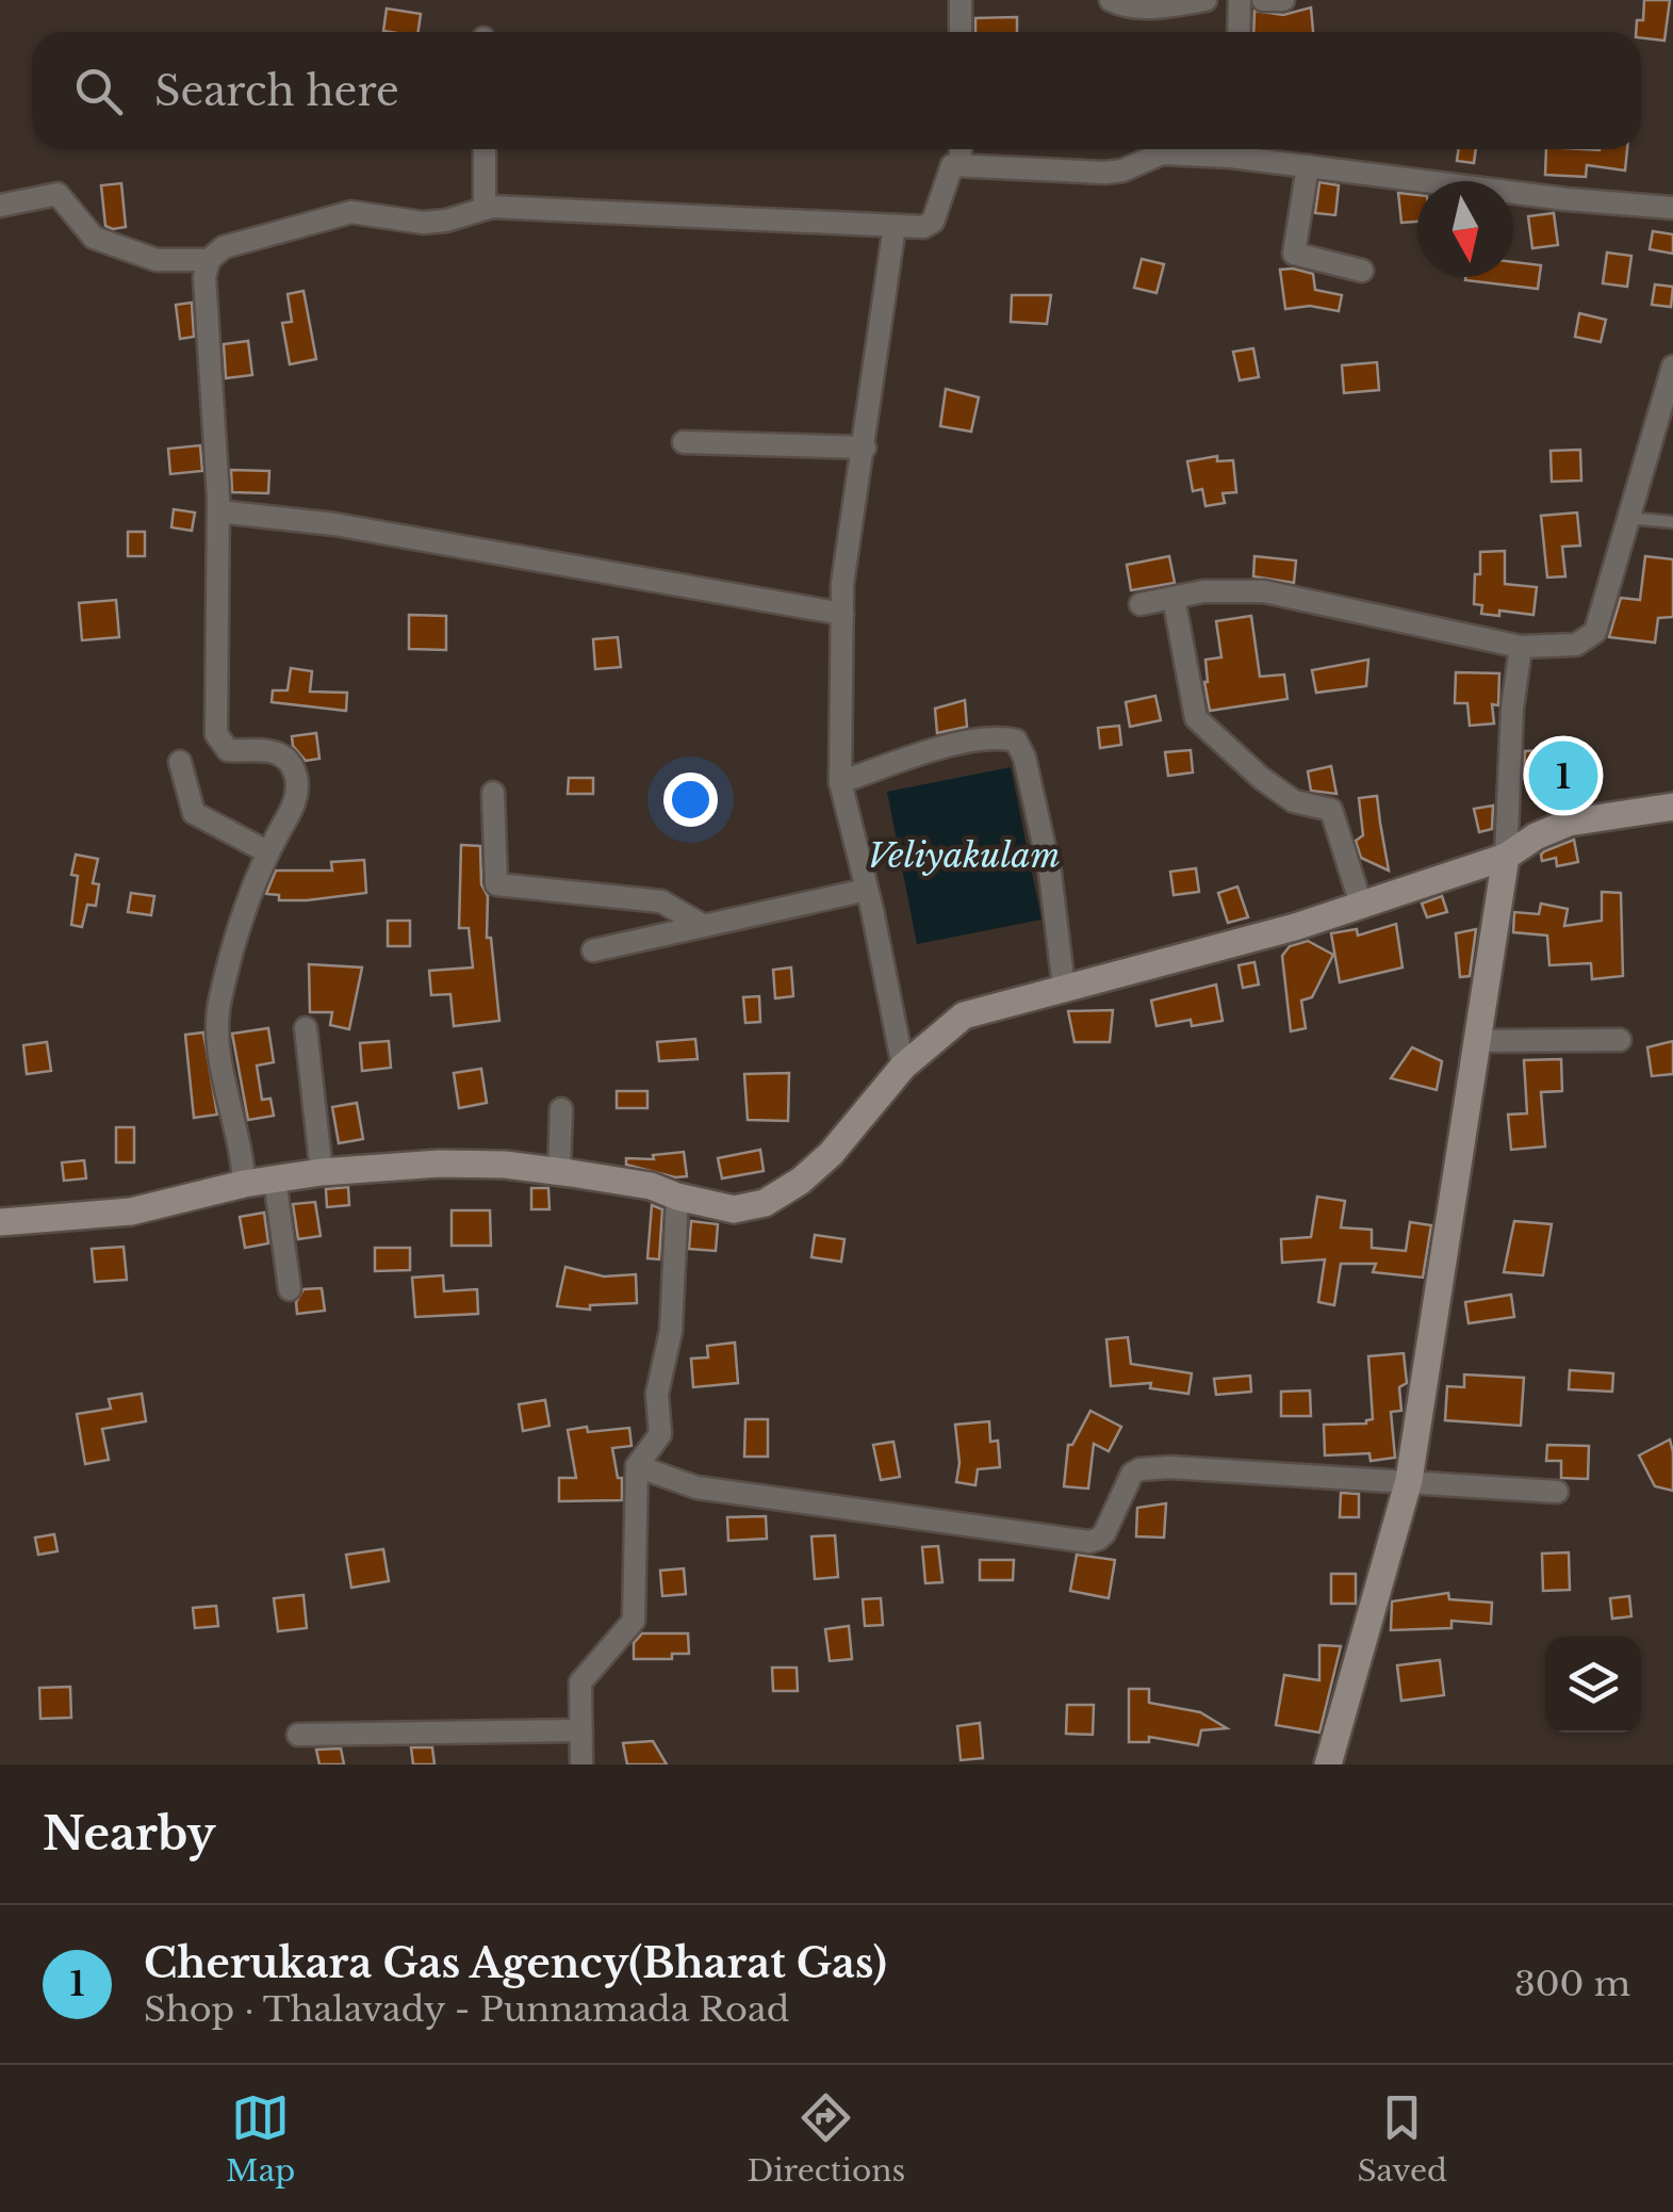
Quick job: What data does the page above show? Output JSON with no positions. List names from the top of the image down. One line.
{"water":["Veliyakulam"],"north":"bottom","page":{"search":"Search here","pins":"1","heading":"Nearby","list":[{"mark":"1","name":"Cherukara Gas Agency(Bharat Gas)","note":"Shop · Thalavady - Punnamada Road","value":"300 m"}],"nav":["Map","Directions","Saved"]}}
